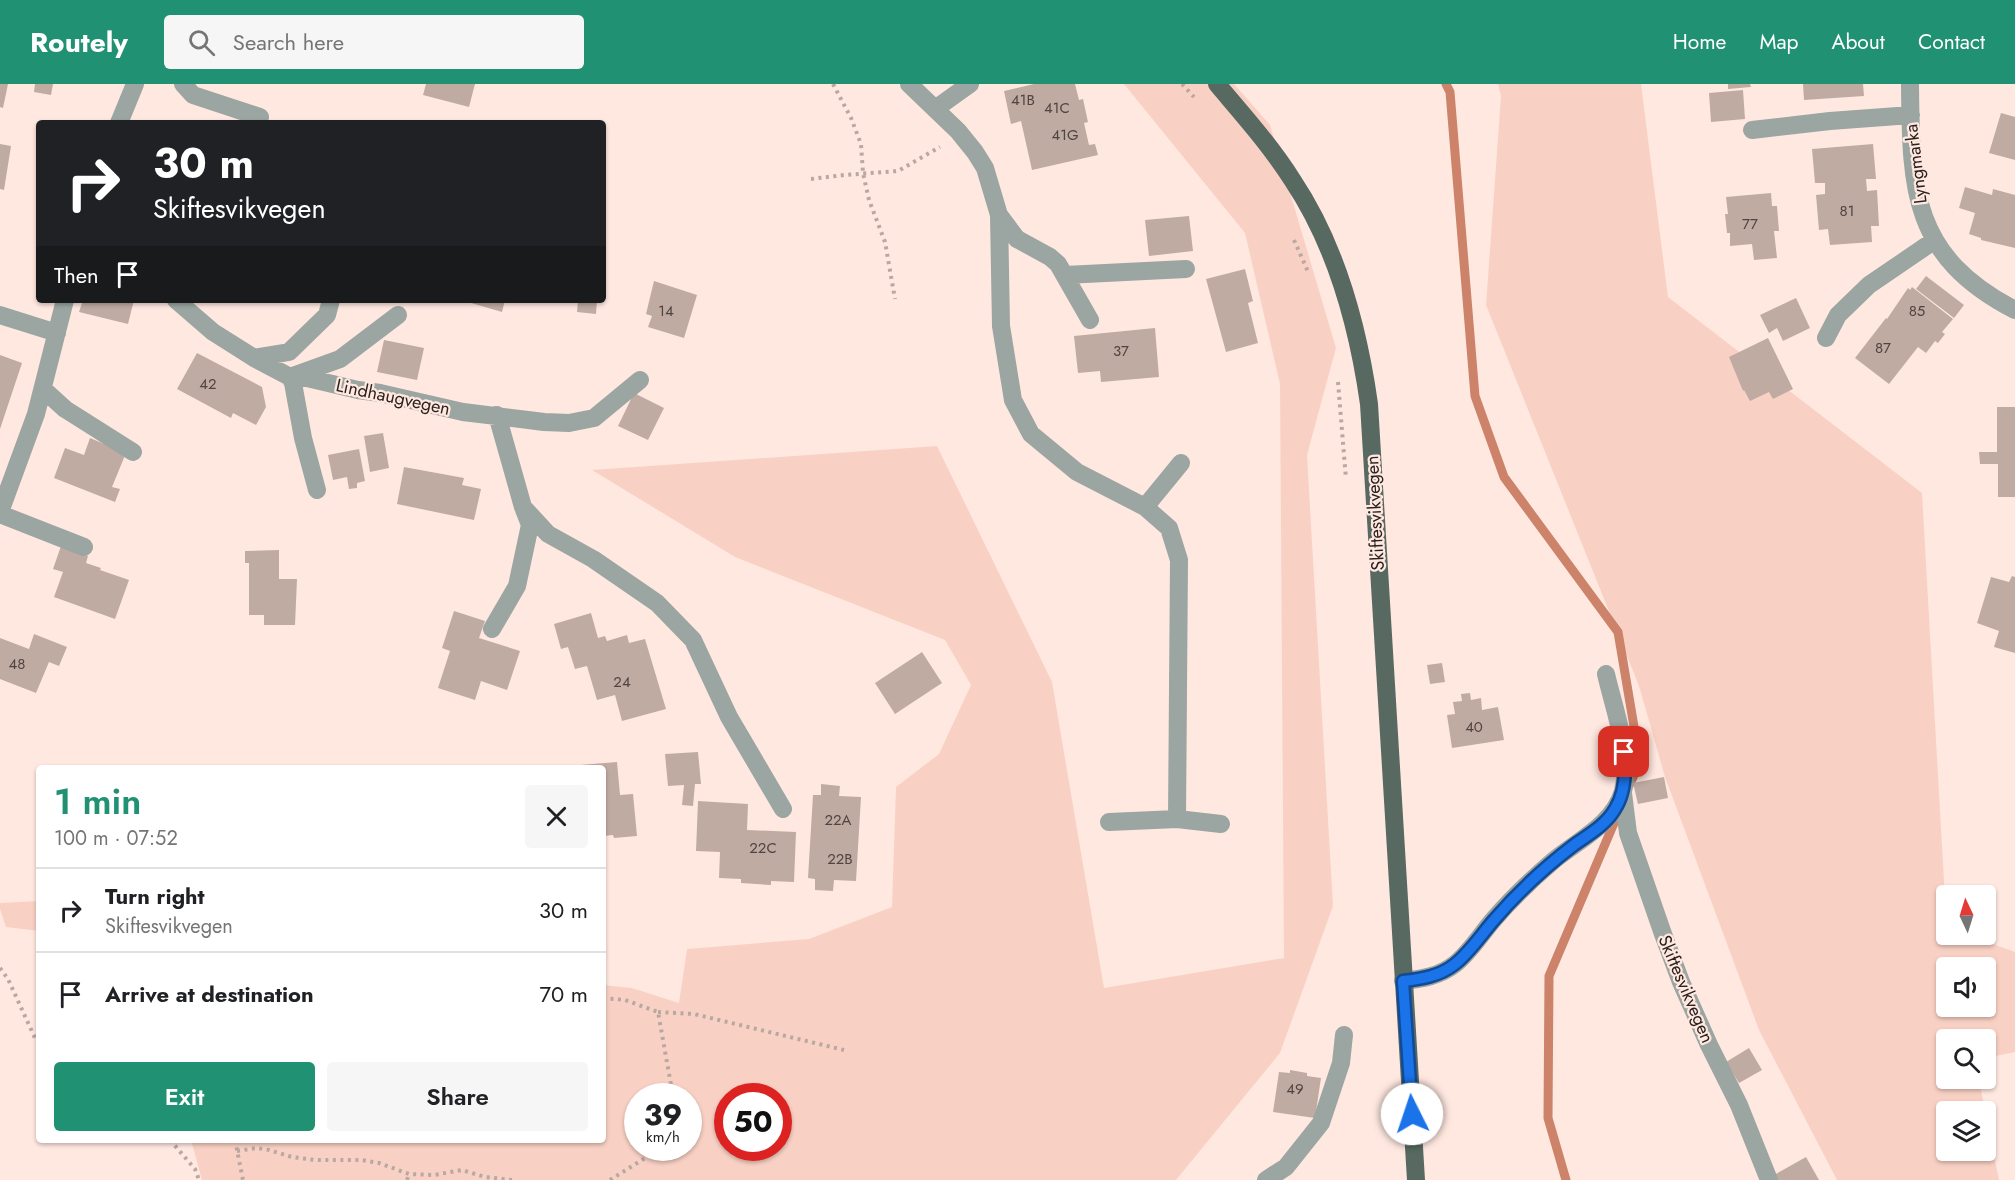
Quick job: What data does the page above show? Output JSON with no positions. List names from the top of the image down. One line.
{"streets":{"main road":["Skiftesvikvegen"],"street":["Lyngmarka","Lindhaugvegen"]},"house_numbers":["41B","41C","41G","81","77","14","85","87","37","42","48","24","40","22A","22C","22B","49"],"north":"top","page":{"header":"Routely","search":"Search here","nav":["Home","Map","About","Contact"],"turn":["30 m","Skiftesvikvegen"],"then":"Then","heading":["1 min","100 m · 07:52"],"list":[{"name":"Turn right","note":"Skiftesvikvegen","value":"30 m"},{"name":"Arrive at destination","value":"70 m"}],"buttons":["Exit","Share"],"speed":"39 km/h","limit":"50"}}
